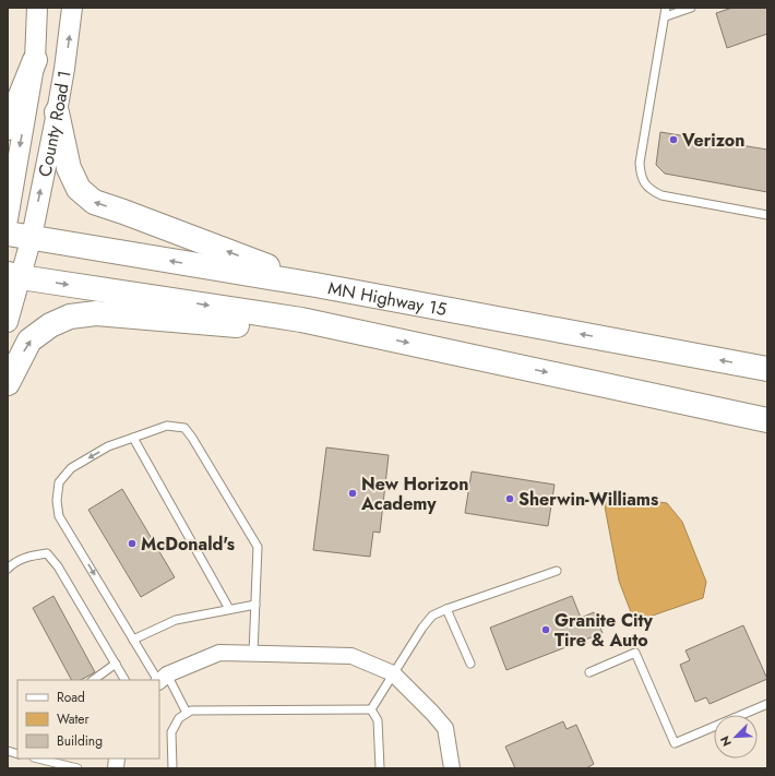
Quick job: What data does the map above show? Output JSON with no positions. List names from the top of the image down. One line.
{"streets":{"highway":["MN Highway 15"],"street":["County Road 1"]},"crossings":[["County Road 1","MN Highway 15"]],"places":["Verizon","New Horizon Academy","Sherwin-Williams","McDonald's","Granite City Tire & Auto"],"legend":["Road","Water","Building"],"north":"bottom left"}
